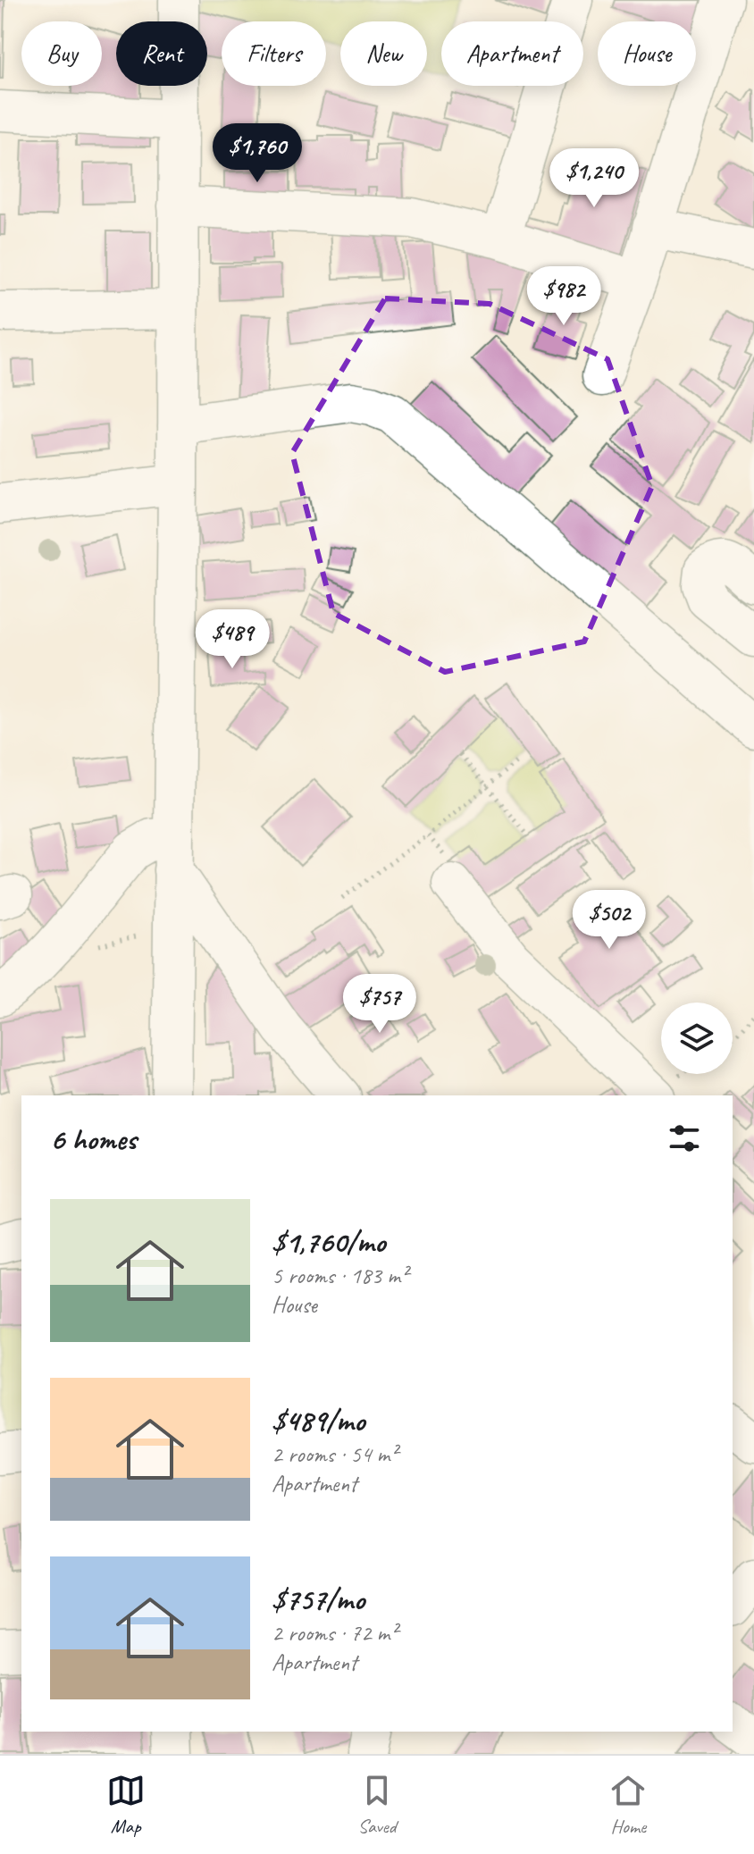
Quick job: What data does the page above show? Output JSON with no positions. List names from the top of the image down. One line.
{"page":{"chip":["Buy","Rent","Filters","New","Apartment","House"],"price":["$1,760","$1,240","$982","$489","$502","$757"],"heading":"6 homes","list":[{"name":"$1,760/mo","note":"5 rooms · 183 m² · House"},{"name":"$489/mo","note":"2 rooms · 54 m² · Apartment"},{"name":"$757/mo","note":"2 rooms · 72 m² · Apartment"}],"tabs":["Map","Saved","Home"]}}
